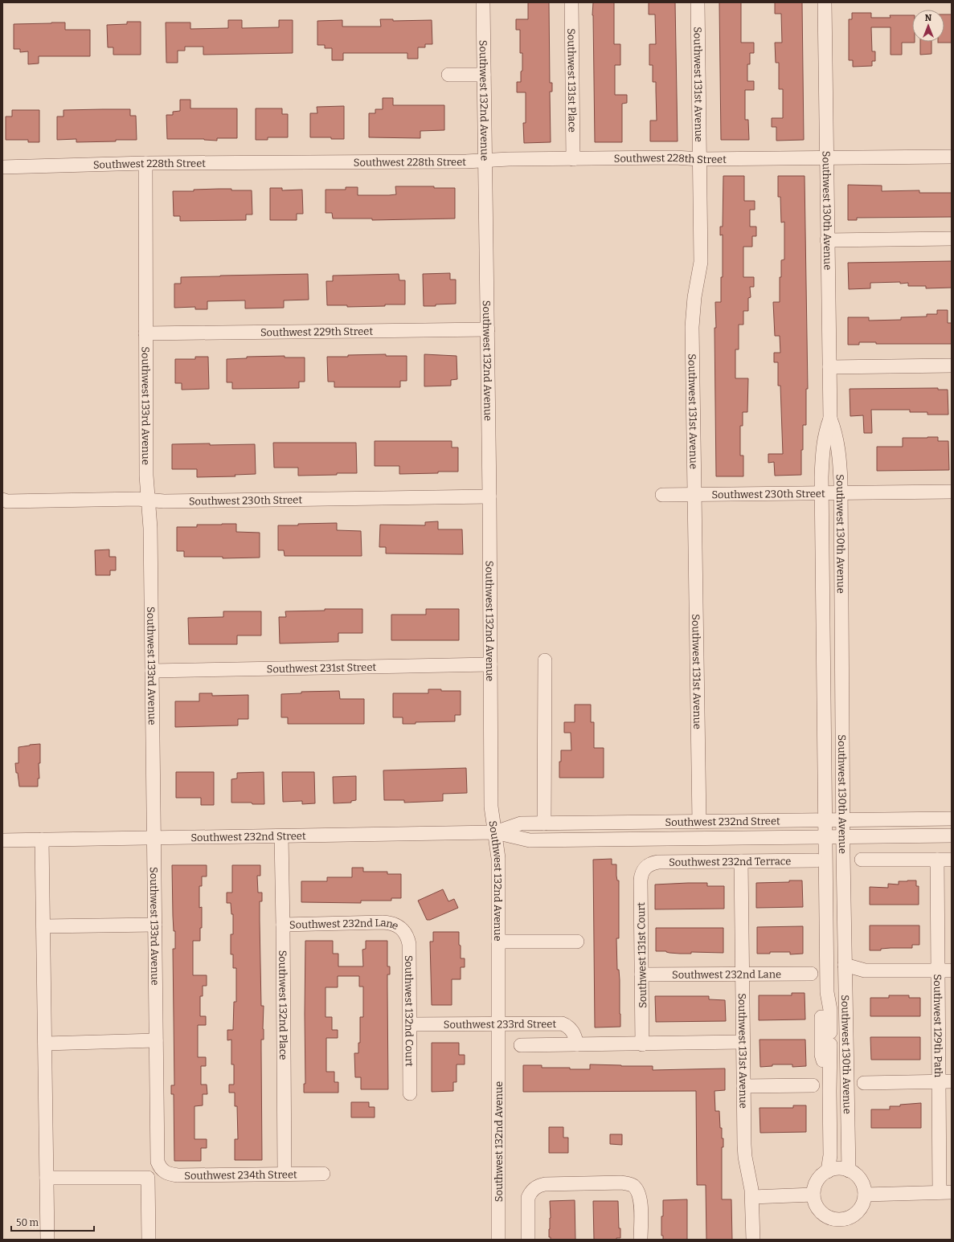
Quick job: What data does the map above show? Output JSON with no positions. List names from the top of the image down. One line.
{"streets":{"street":["Southwest 131st Place","Southwest 131st Avenue","Southwest 132nd Avenue","Southwest 228th Street","Southwest 130th Avenue","Southwest 229th Street","Southwest 133rd Avenue","Southwest 230th Street","Southwest 231st Street","Southwest 232nd Street","Southwest 232nd Terrace","Southwest 232nd Lane","Southwest 131st Court","Southwest 132nd Place","Southwest 132nd Court","Southwest 233rd Street","Southwest 129th Path","Southwest 234th Street"]},"crossings":[["Southwest 131st Place","Southwest 228th Street"],["Southwest 131st Avenue","Southwest 228th Street"],["Southwest 131st Avenue","Southwest 230th Street"],["Southwest 131st Avenue","Southwest 232nd Street"],["Southwest 131st Avenue","Southwest 232nd Terrace"],["Southwest 131st Avenue","Southwest 232nd Lane"],["Southwest 131st Avenue","Southwest 233rd Street"],["Southwest 132nd Avenue","Southwest 228th Street"],["Southwest 132nd Avenue","Southwest 229th Street"],["Southwest 132nd Avenue","Southwest 230th Street"],["Southwest 132nd Avenue","Southwest 231st Street"],["Southwest 132nd Avenue","Southwest 232nd Street"],["Southwest 132nd Avenue","Southwest 233rd Street"],["Southwest 228th Street","Southwest 130th Avenue"],["Southwest 228th Street","Southwest 133rd Avenue"],["Southwest 130th Avenue","Southwest 230th Street"],["Southwest 130th Avenue","Southwest 232nd Street"],["Southwest 229th Street","Southwest 133rd Avenue"],["Southwest 133rd Avenue","Southwest 230th Street"],["Southwest 133rd Avenue","Southwest 231st Street"],["Southwest 133rd Avenue","Southwest 232nd Street"],["Southwest 133rd Avenue","Southwest 234th Street"],["Southwest 232nd Street","Southwest 132nd Place"],["Southwest 232nd Terrace","Southwest 131st Court"],["Southwest 232nd Lane","Southwest 131st Court"],["Southwest 232nd Lane","Southwest 132nd Place"],["Southwest 232nd Lane","Southwest 132nd Court"],["Southwest 131st Court","Southwest 233rd Street"],["Southwest 132nd Place","Southwest 234th Street"],["Southwest 132nd Court","Southwest 233rd Street"]],"scale_bar":"50 m","north":"top"}
